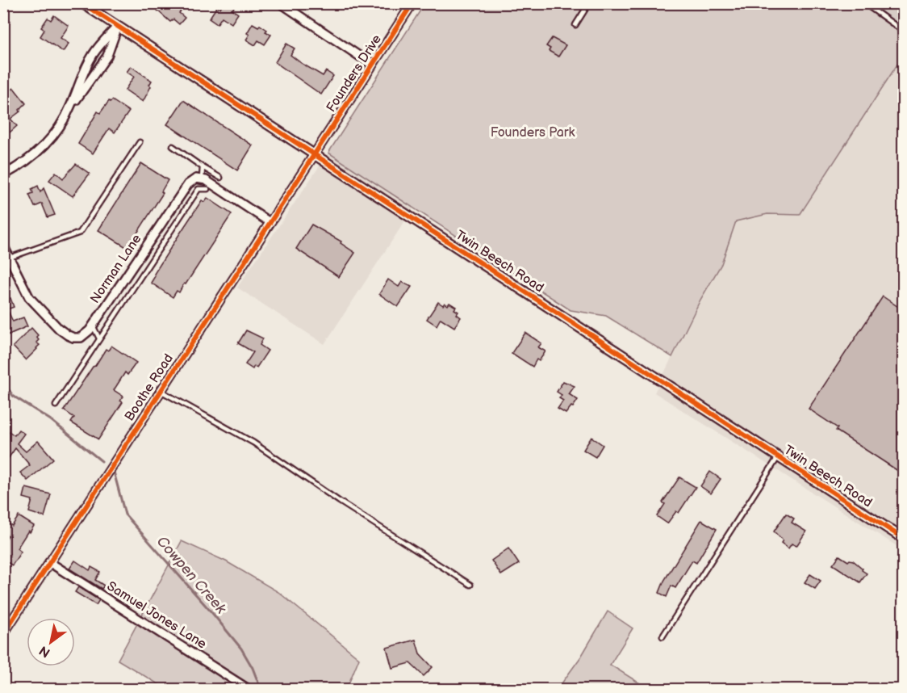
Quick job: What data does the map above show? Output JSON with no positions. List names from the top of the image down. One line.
{"streets":{"street":["Founders Drive","Twin Beech Road","Norman Lane","Boothe Road","Samuel Jones Lane"]},"crossings":[["Founders Drive","Twin Beech Road"],["Founders Drive","Boothe Road"],["Twin Beech Road","Boothe Road"],["Boothe Road","Samuel Jones Lane"]],"water":["Cowpen Creek"],"parks":["Founders Park"],"north":"bottom left"}
